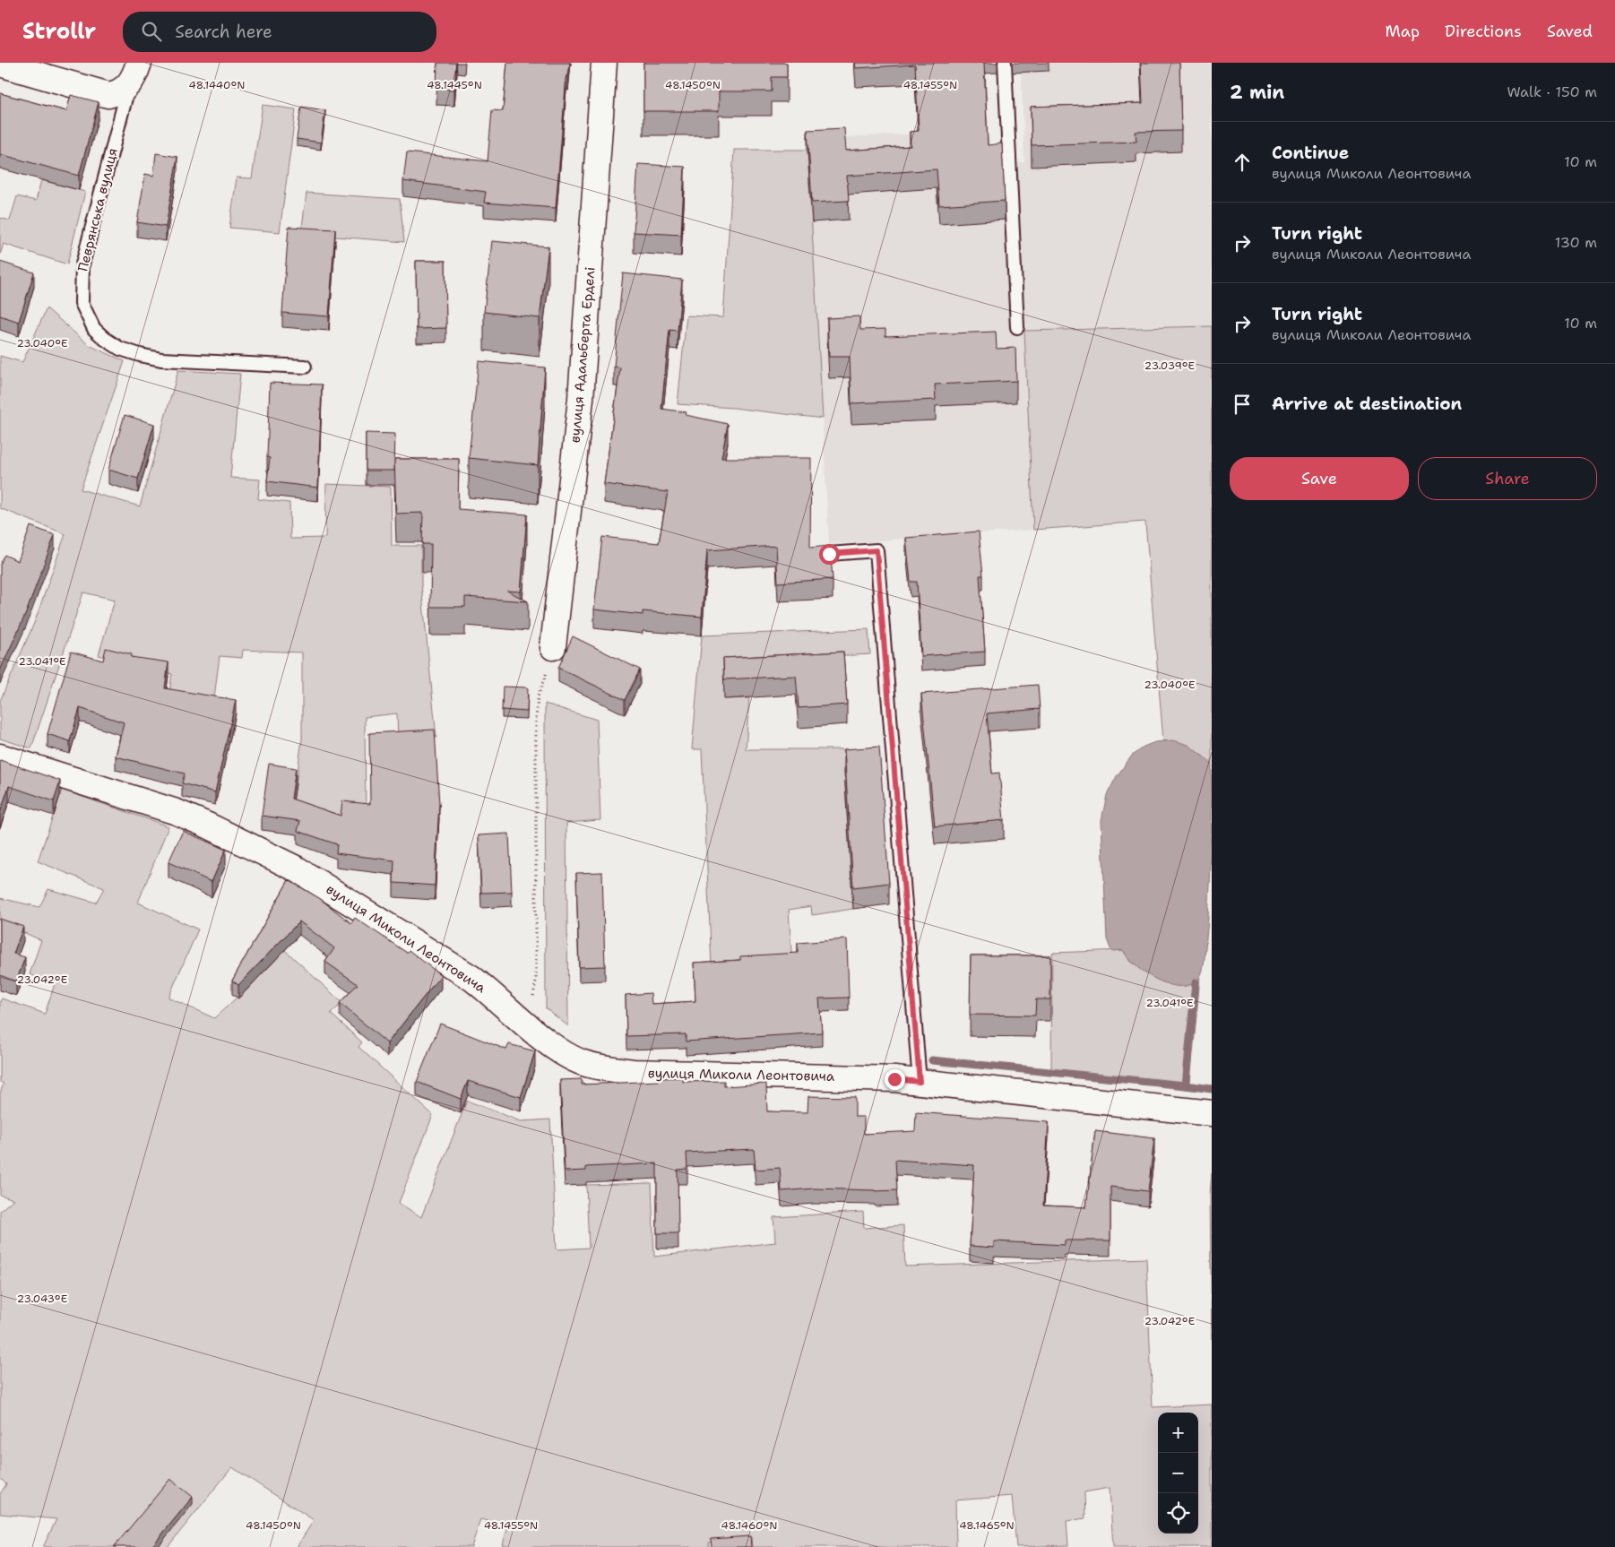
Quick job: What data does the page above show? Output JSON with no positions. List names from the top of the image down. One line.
{"streets":{"street":["Певрянська вулиця","вулиця Адальберта Ерделі","вулиця Миколи Леонтовича"]},"page":{"header":"Strollr","search":"Search here","nav":["Map","Directions","Saved"],"heading":["2 min","Walk · 150 m"],"list":[["Continue","вулиця Миколи Леонтовича","10 m"],["Turn right","вулиця Миколи Леонтовича","130 m"],["Turn right","вулиця Миколи Леонтовича","10 m"],"Arrive at destination"],"buttons":["Save","Share"],"map_buttons":["+","−"]},"coordinates":["48.1440°N","48.1445°N","48.1450°N","48.1455°N","23.040°E","23.039°E","23.041°E","23.042°E","23.043°E","48.1460°N","48.1465°N"]}
